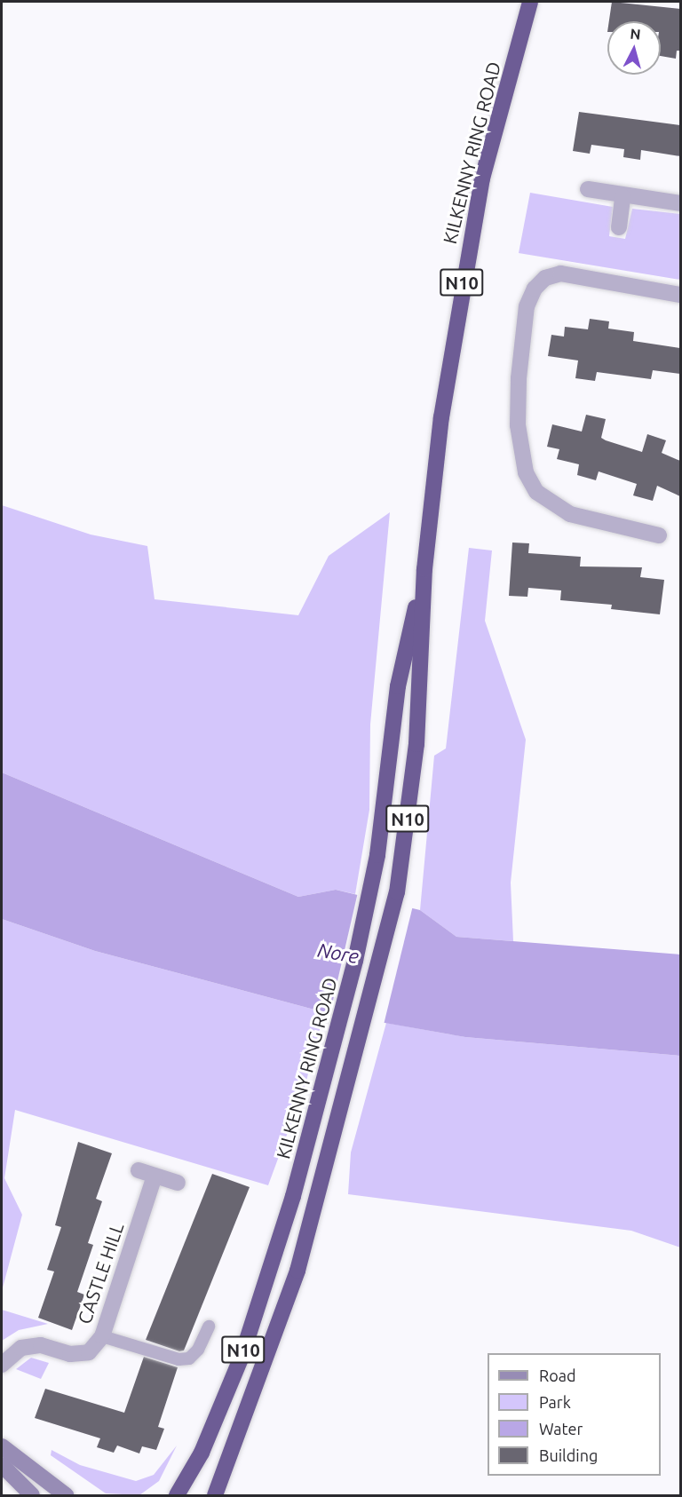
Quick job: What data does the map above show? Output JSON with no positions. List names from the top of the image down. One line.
{"streets":{"highway":["KILKENNY RING ROAD","N10"],"street":["CASTLE HILL"]},"water":["Nore"],"legend":["Road","Park","Water","Building"],"north":"top"}
